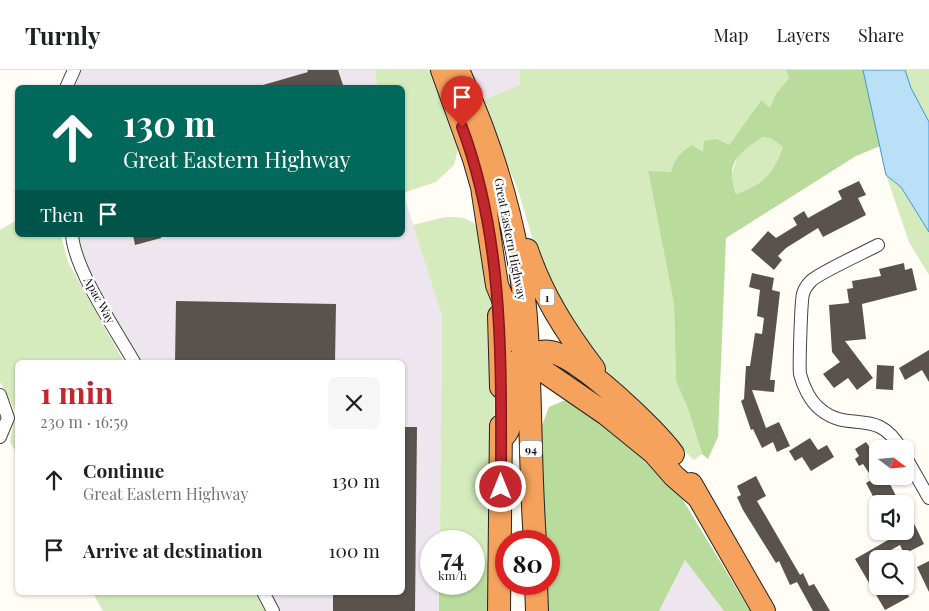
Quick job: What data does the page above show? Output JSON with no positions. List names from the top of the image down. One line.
{"streets":{"highway":["Great Eastern Highway","1","94"],"street":["Apac Way"]},"crossings":[["Great Eastern Highway","1"],["Great Eastern Highway","94"]],"north":"right","page":{"header":"Turnly","nav":["Map","Layers","Share"],"turn":["130 m","Great Eastern Highway"],"then":"Then","heading":["1 min","230 m · 16:59"],"list":[{"name":"Continue","note":"Great Eastern Highway","value":"130 m"},{"name":"Arrive at destination","value":"100 m"}],"speed":"74 km/h","limit":"80"}}
